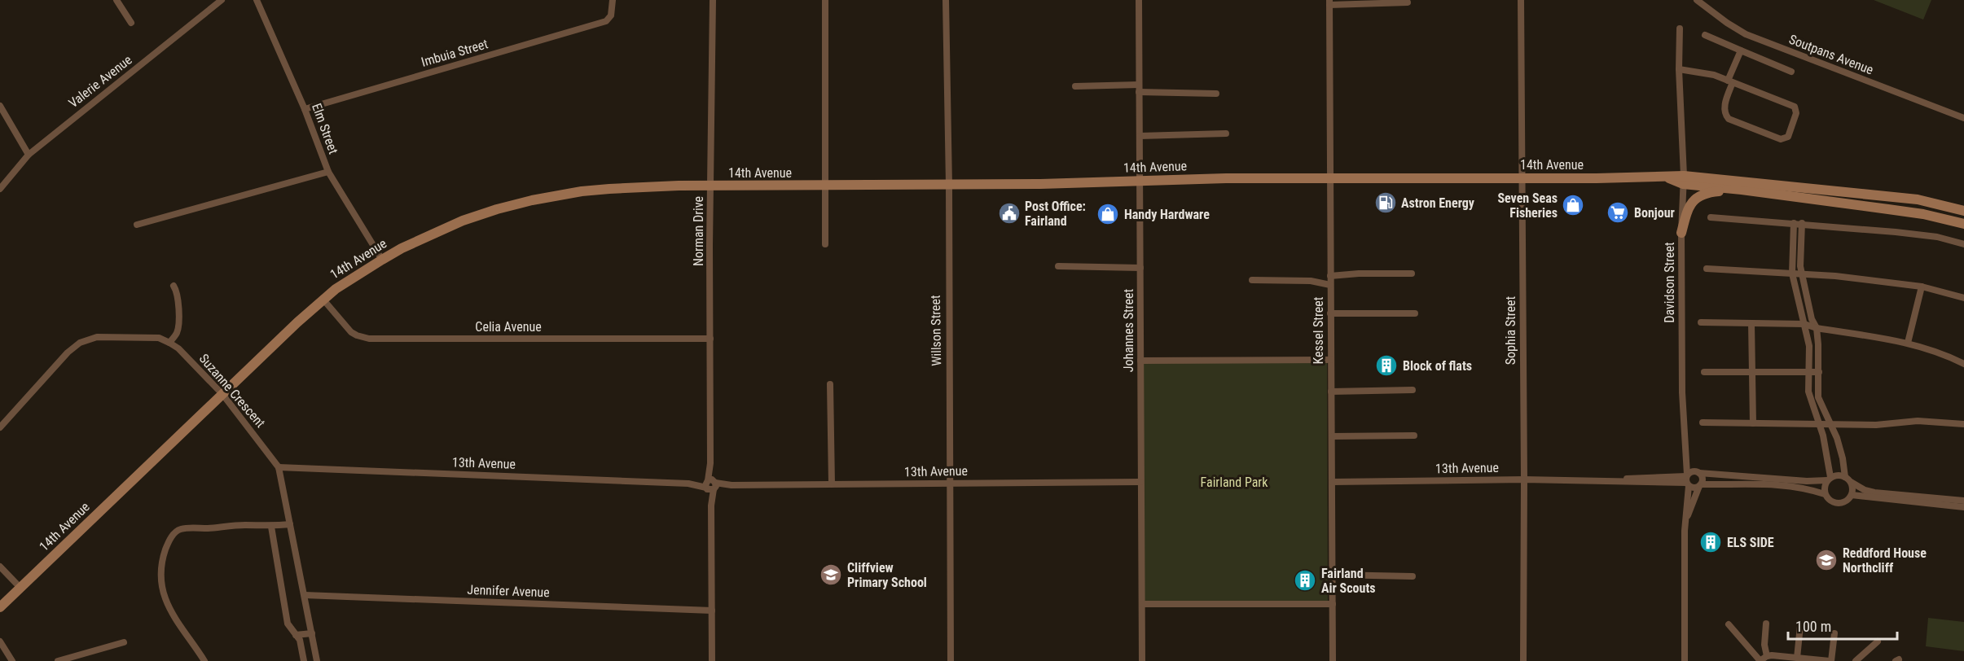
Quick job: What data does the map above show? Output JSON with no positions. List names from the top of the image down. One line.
{"streets":{"main road":["14th Avenue"],"street":["Imbuia Street","Soutpans Avenue","Valerie Avenue","Elm Street","Norman Drive","Davidson Street","Celia Avenue","Willson Street","Johannes Street","Kessel Street","Sophia Street","Suzanne Crescent","13th Avenue","Jennifer Avenue"]},"crossings":[["Imbuia Street","Elm Street"],["Elm Street","14th Avenue"],["14th Avenue","Norman Drive"],["14th Avenue","Davidson Street"],["14th Avenue","Celia Avenue"],["14th Avenue","Willson Street"],["14th Avenue","Johannes Street"],["14th Avenue","Kessel Street"],["14th Avenue","Sophia Street"],["14th Avenue","Suzanne Crescent"],["Norman Drive","Celia Avenue"],["Norman Drive","13th Avenue"],["Norman Drive","Jennifer Avenue"],["Davidson Street","13th Avenue"],["Willson Street","13th Avenue"],["Johannes Street","13th Avenue"],["Kessel Street","13th Avenue"],["Sophia Street","13th Avenue"],["Suzanne Crescent","13th Avenue"],["Suzanne Crescent","Jennifer Avenue"]],"parks":["Fairland Park"],"places":{"fuel station":["Astron Energy"],"shop":["Seven Seas Fisheries","Handy Hardware"],"supermarket":["Bonjour"],"public building":["Post Office: Fairland"],"building":["Block of flats","ELS SIDE","Fairland Air Scouts"],"school or university":["Reddford House Northcliff","Cliffview Primary School"]},"scale_bar":"100 m"}
